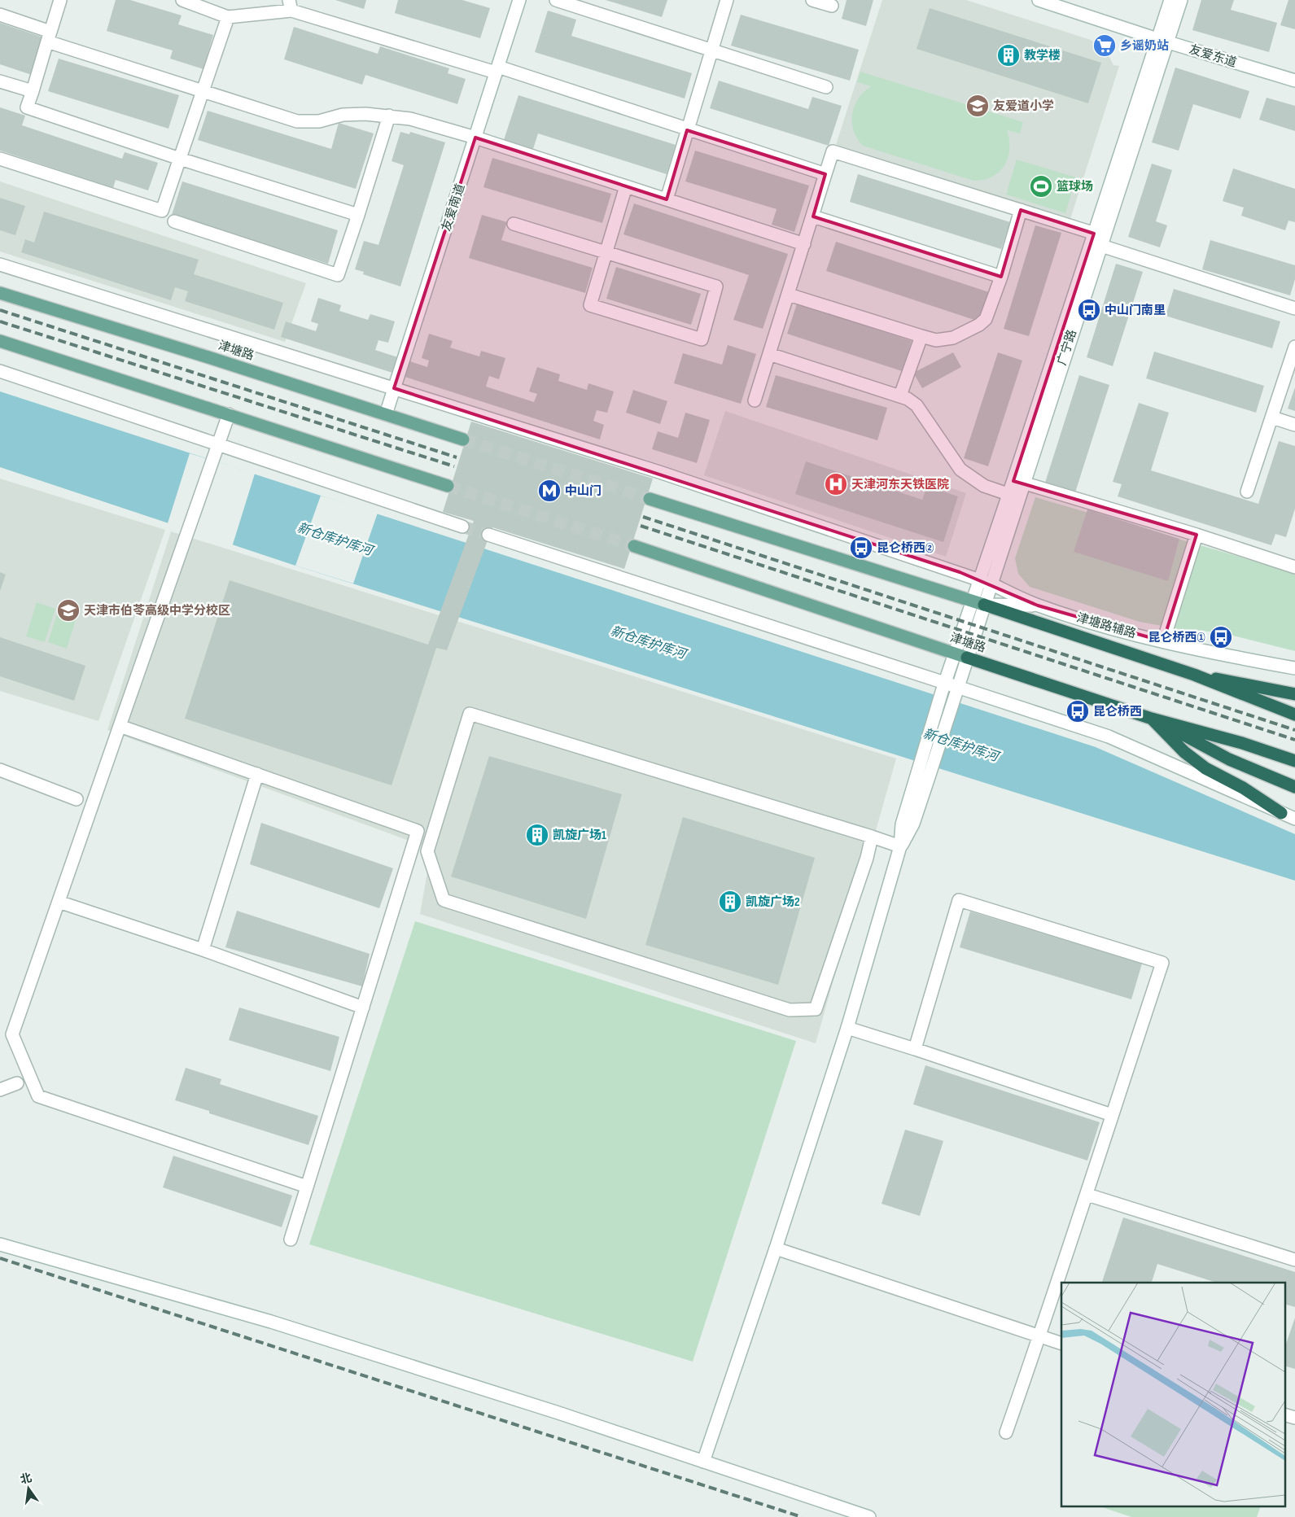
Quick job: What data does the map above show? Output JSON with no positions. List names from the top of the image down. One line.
{"streets":{"highway":["津塘路"],"street":["友爱东道","友爱南道","广宁路","津塘路辅路"]},"crossings":[["友爱东道","广宁路"],["友爱南道","津塘路"],["广宁路","津塘路"]],"water":["新仓库护库河"],"places":{"supermarket":["乡谣奶站"],"building":["教学楼","凯旋广场1","凯旋广场2"],"school or university":["友爱道小学","天津市伯苓高级中学分校区"],"sports":["篮球场"],"bus stop":["中山门南里","昆仑桥西②","昆仑桥西①","昆仑桥西"],"hospital":["天津河东天铁医院"],"metro station":["中山门"]},"north":"top"}
